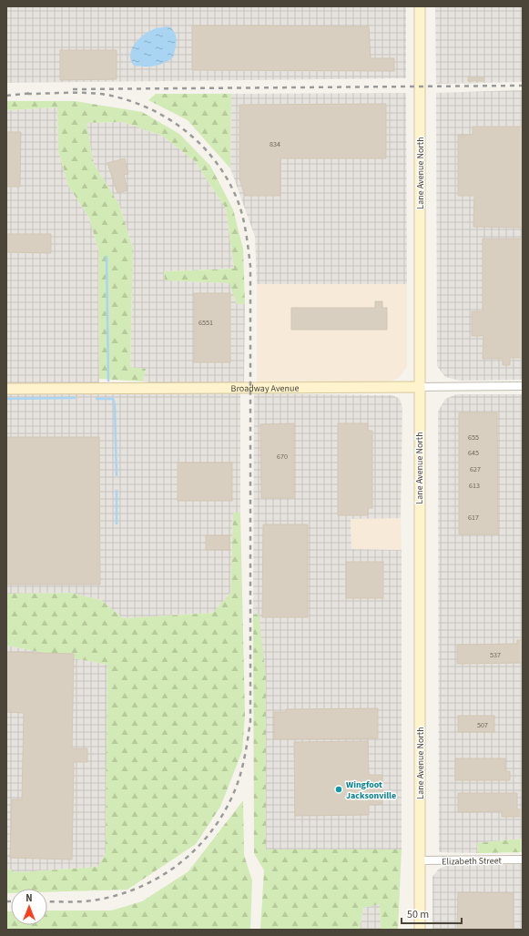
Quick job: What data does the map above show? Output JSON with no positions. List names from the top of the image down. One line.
{"streets":{"main road":["Lane Avenue North","Broadway Avenue"],"street":["Elizabeth Street"]},"crossings":[["Lane Avenue North","Broadway Avenue"],["Lane Avenue North","Elizabeth Street"]],"places":["Wingfoot Jacksonville"],"house_numbers":["834","6551","655","645","670","627","613","617","537","507"],"scale_bar":"50 m","north":"top"}
